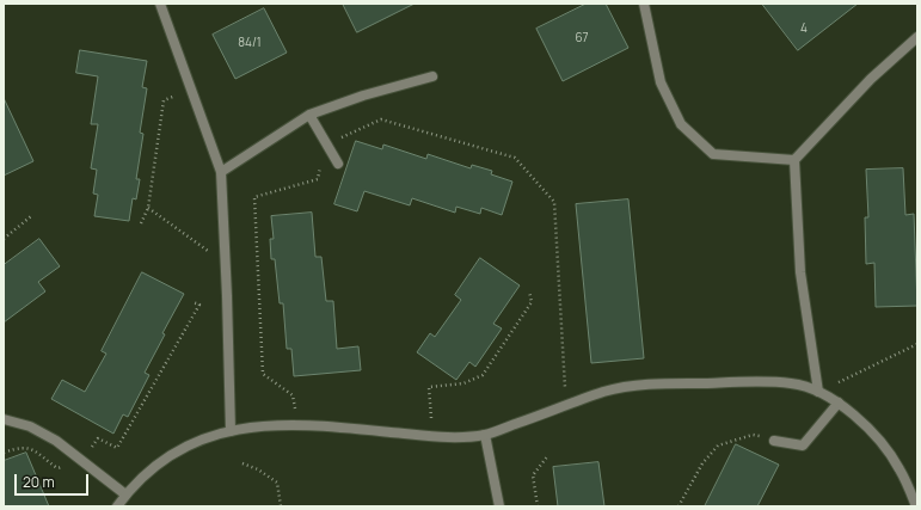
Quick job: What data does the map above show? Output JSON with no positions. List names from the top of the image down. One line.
{"house_numbers":["4","67","84/1"],"scale_bar":"20 m"}
